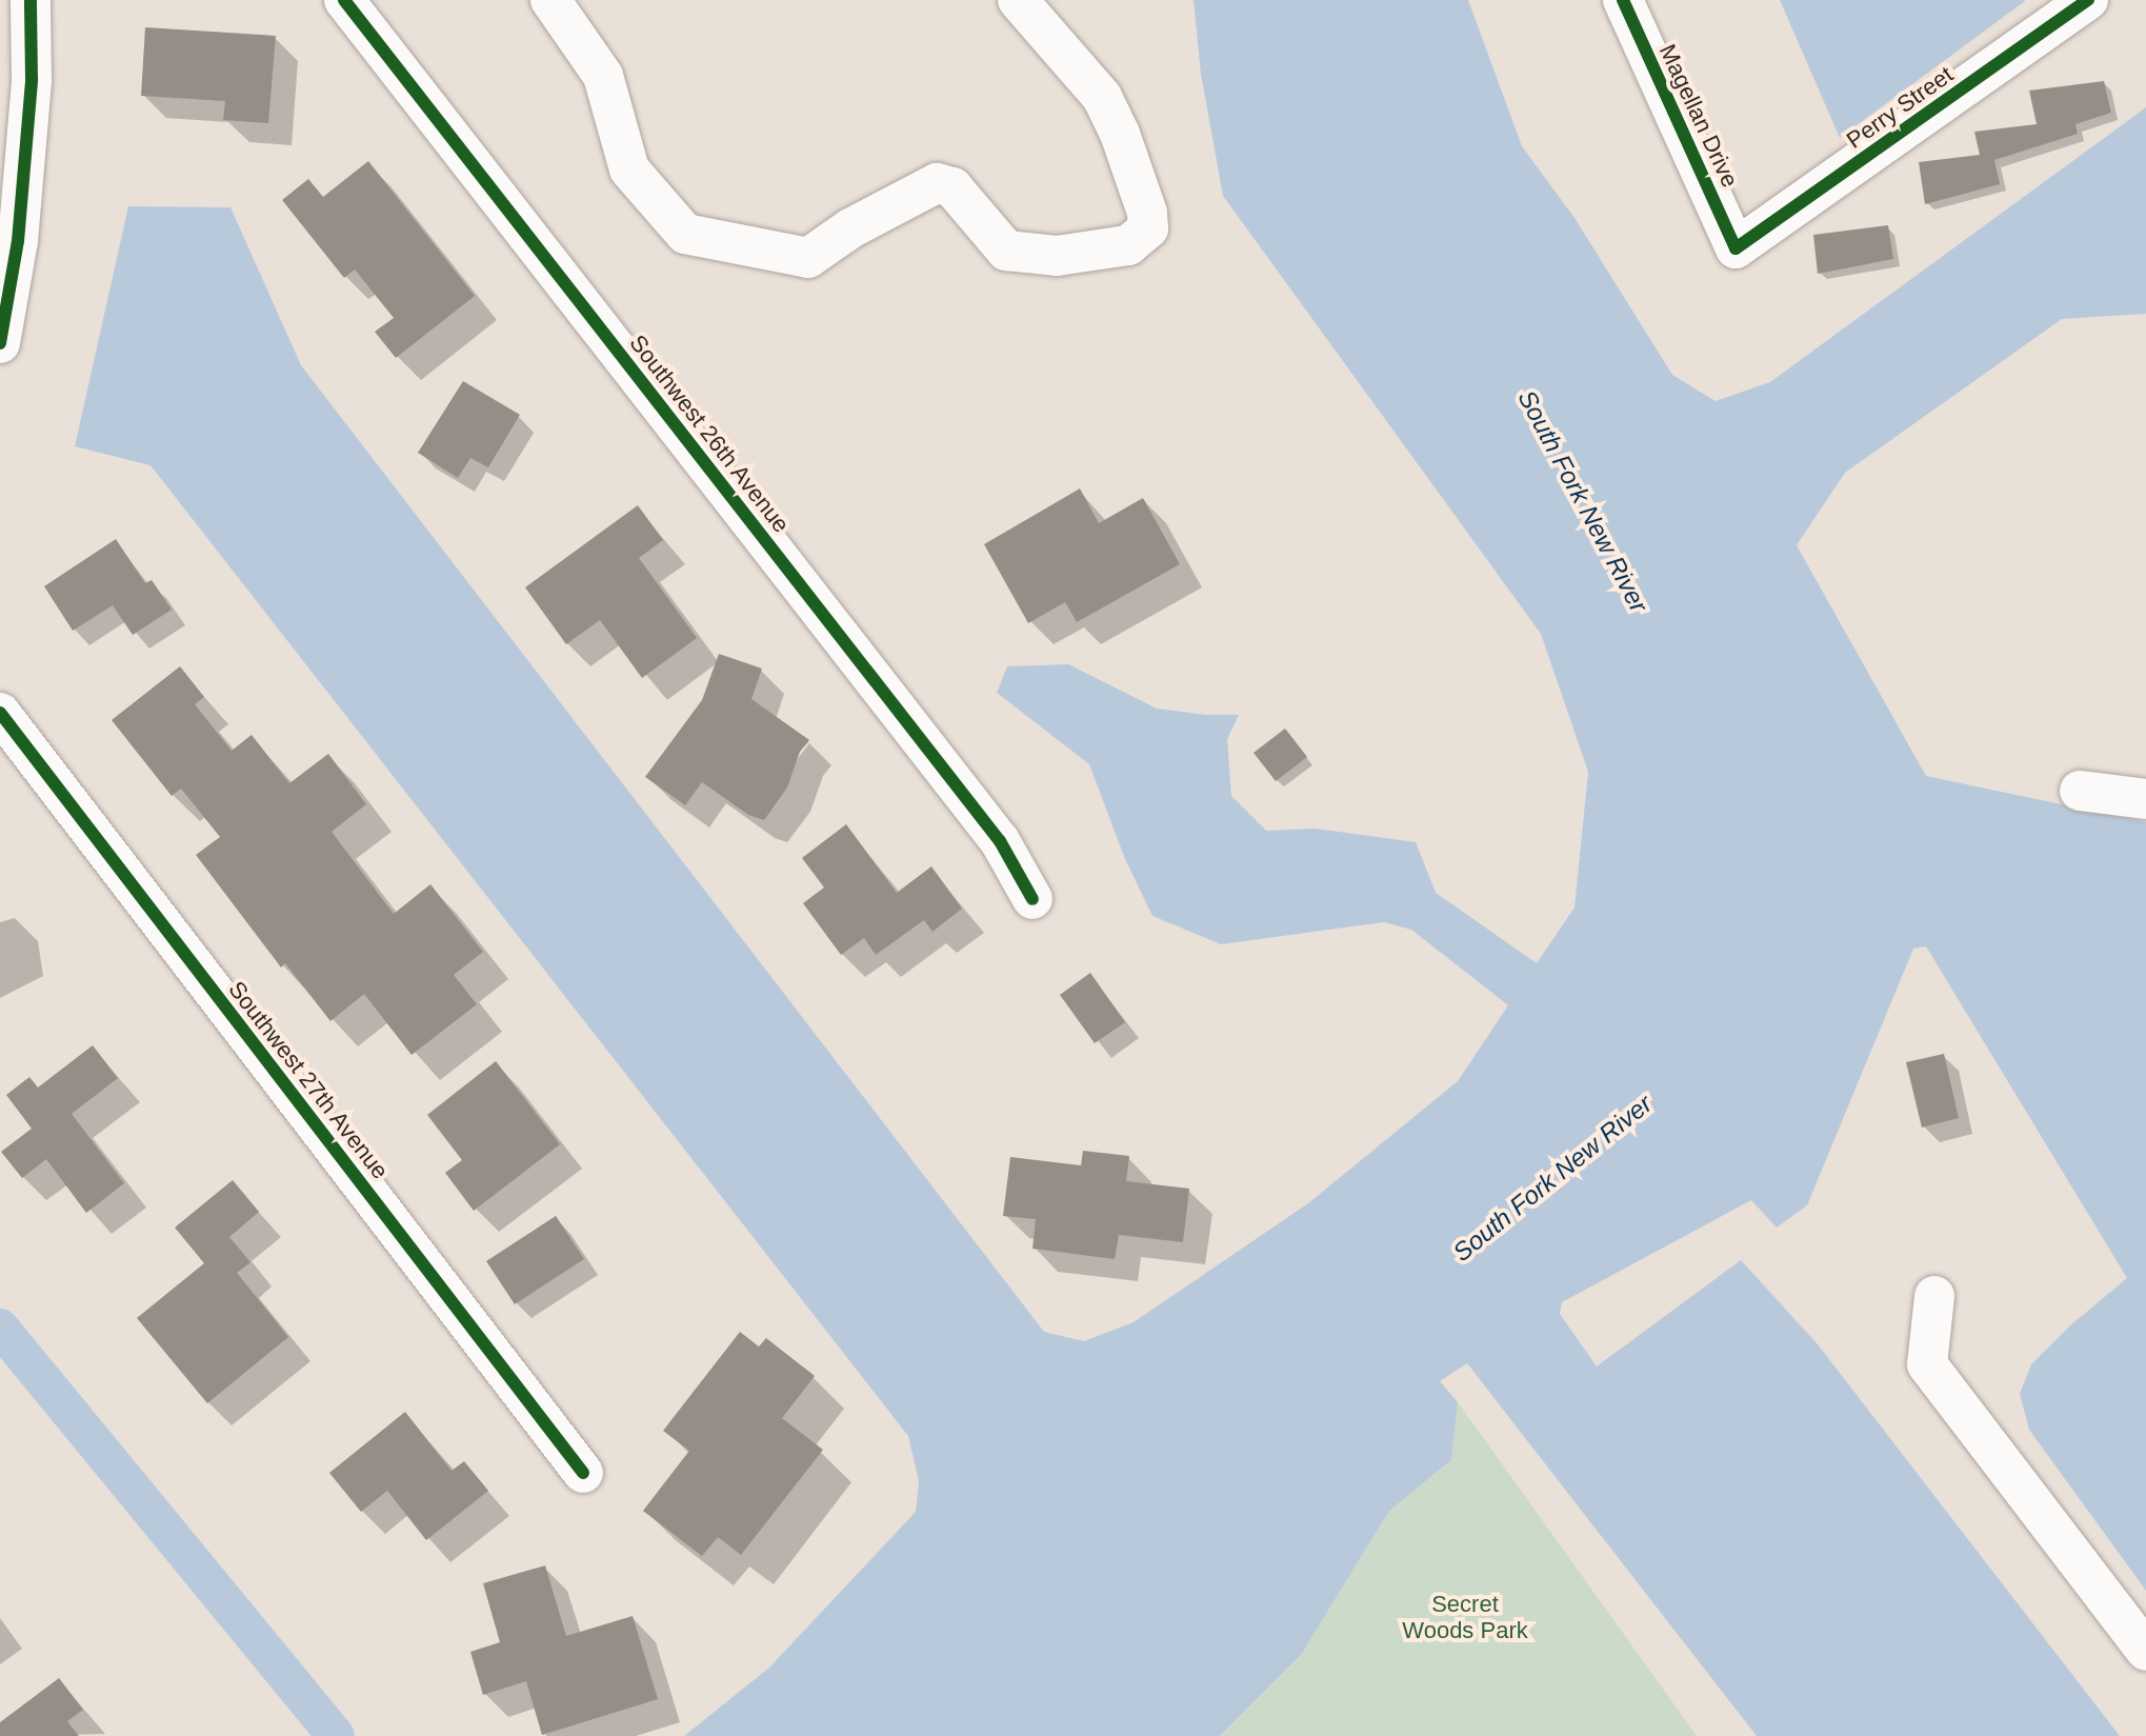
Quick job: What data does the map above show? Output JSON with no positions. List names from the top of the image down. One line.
{"streets":{"street":["Perry Street","Magellan Drive","Southwest 26th Avenue","Southwest 27th Avenue"]},"crossings":[["Perry Street","Magellan Drive"]],"water":["South Fork New River"],"parks":["Secret Woods Park"]}
